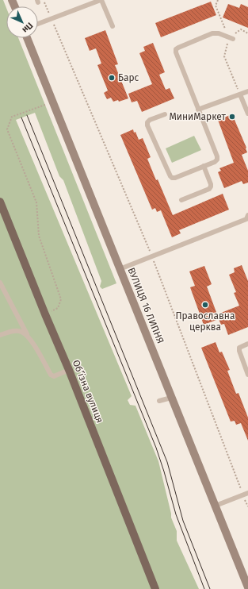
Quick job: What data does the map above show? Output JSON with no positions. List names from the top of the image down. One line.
{"streets":{"main road":["Обʼїзна вулиця"],"street":["ВУЛИЦЯ 16 ЛИПНЯ"]},"places":["Барс","МиниМаркет","Православна церква"],"north":"bottom right"}
